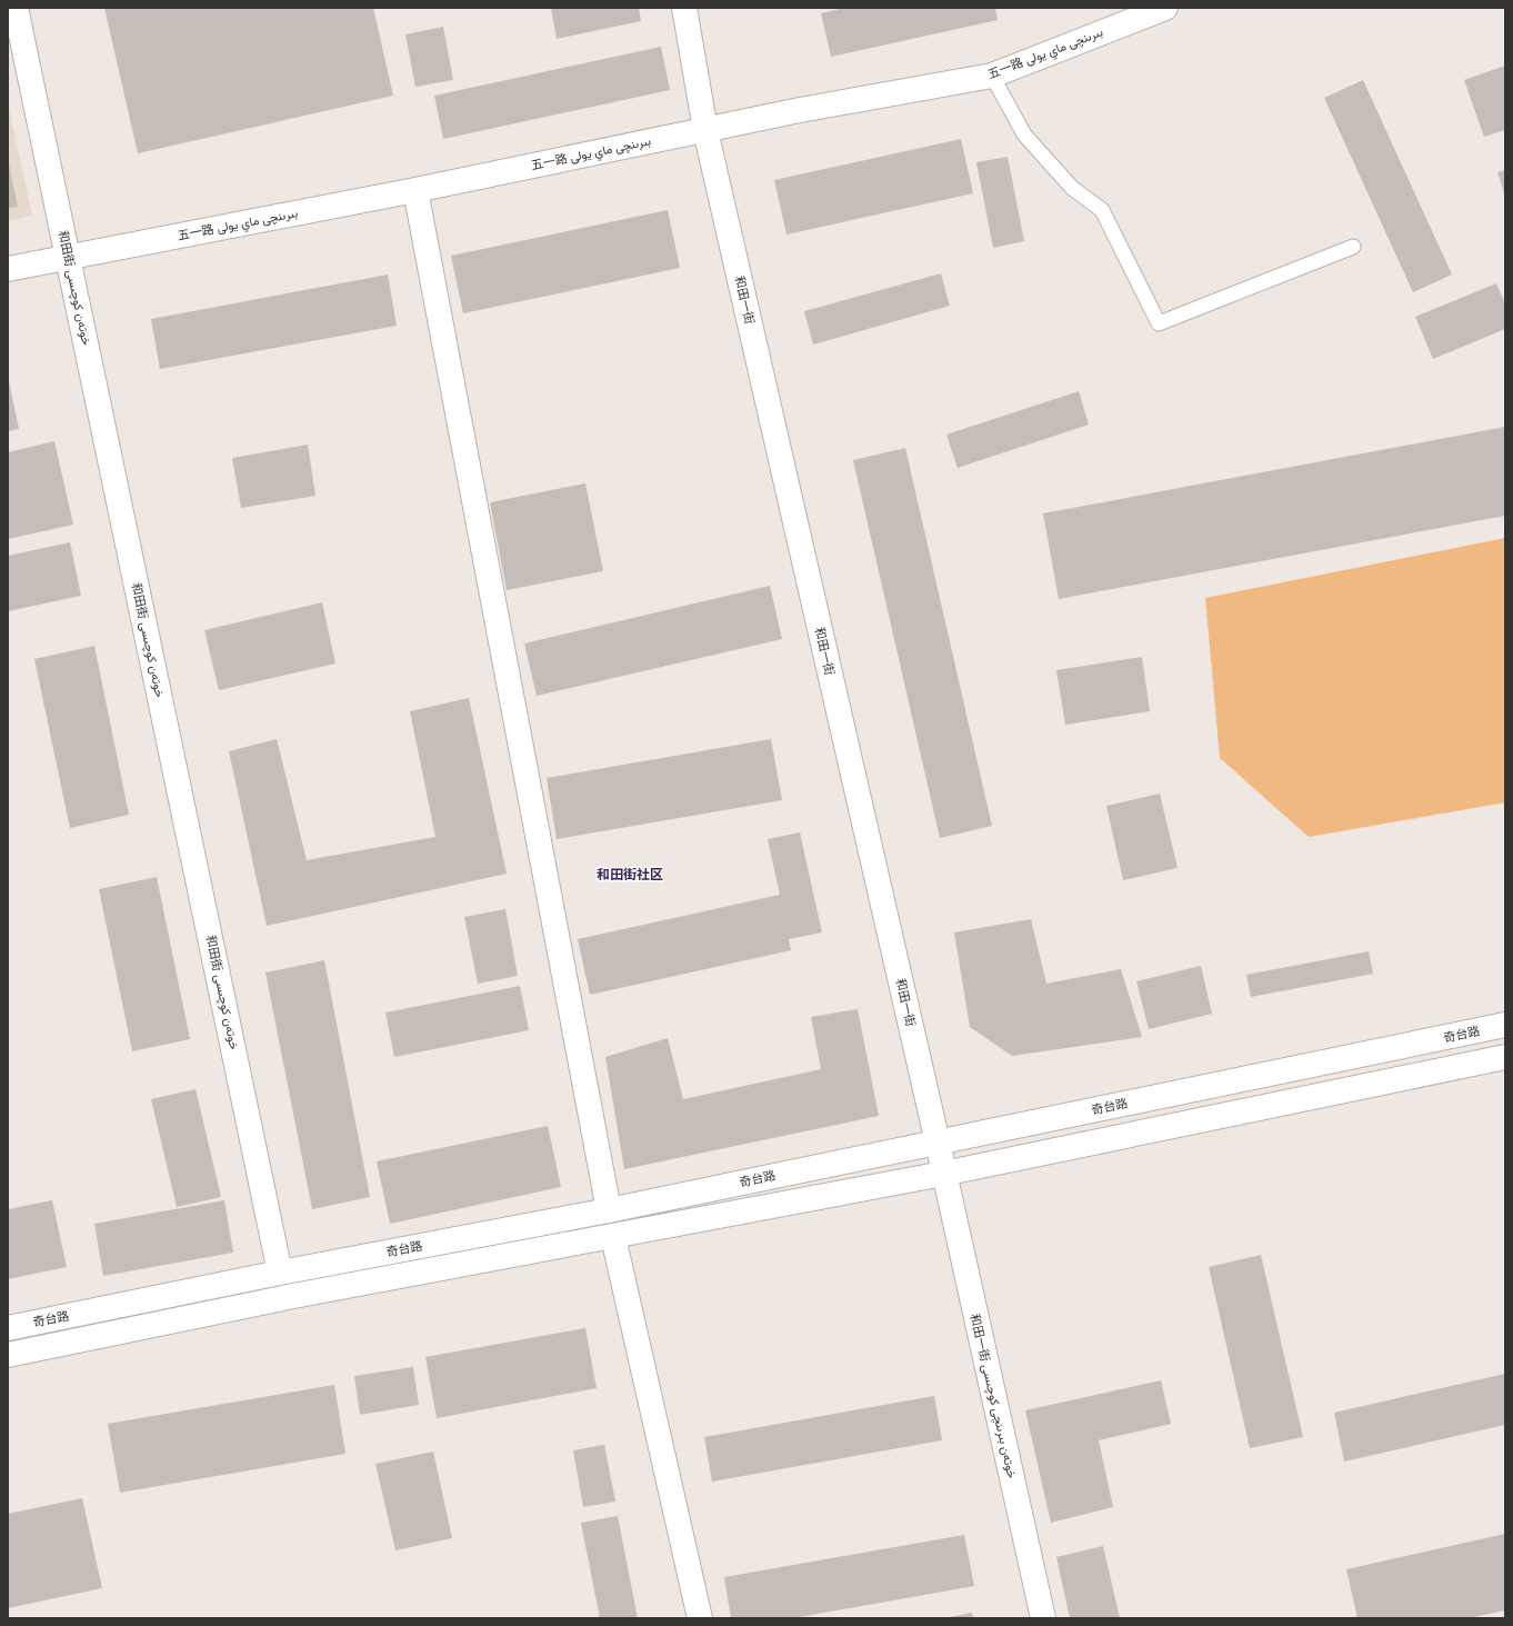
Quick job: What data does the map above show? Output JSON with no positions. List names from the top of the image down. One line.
{"streets":{"street":["五一路 بىرىنچى ماي يولى","和田街 خوتەن كوچىسى","和田一街","奇台路","和田一街 خوتەن بىرىنچى كوچىسى"]},"crossings":[["五一路 بىرىنچى ماي يولى","和田街 خوتەن كوچىسى"],["五一路 بىرىنچى ماي يولى","和田一街"],["和田街 خوتەن كوچىسى","奇台路"],["和田一街","奇台路"],["和田一街","和田一街 خوتەن بىرىنچى كوچىسى"]],"districts":["和田街社区"]}
